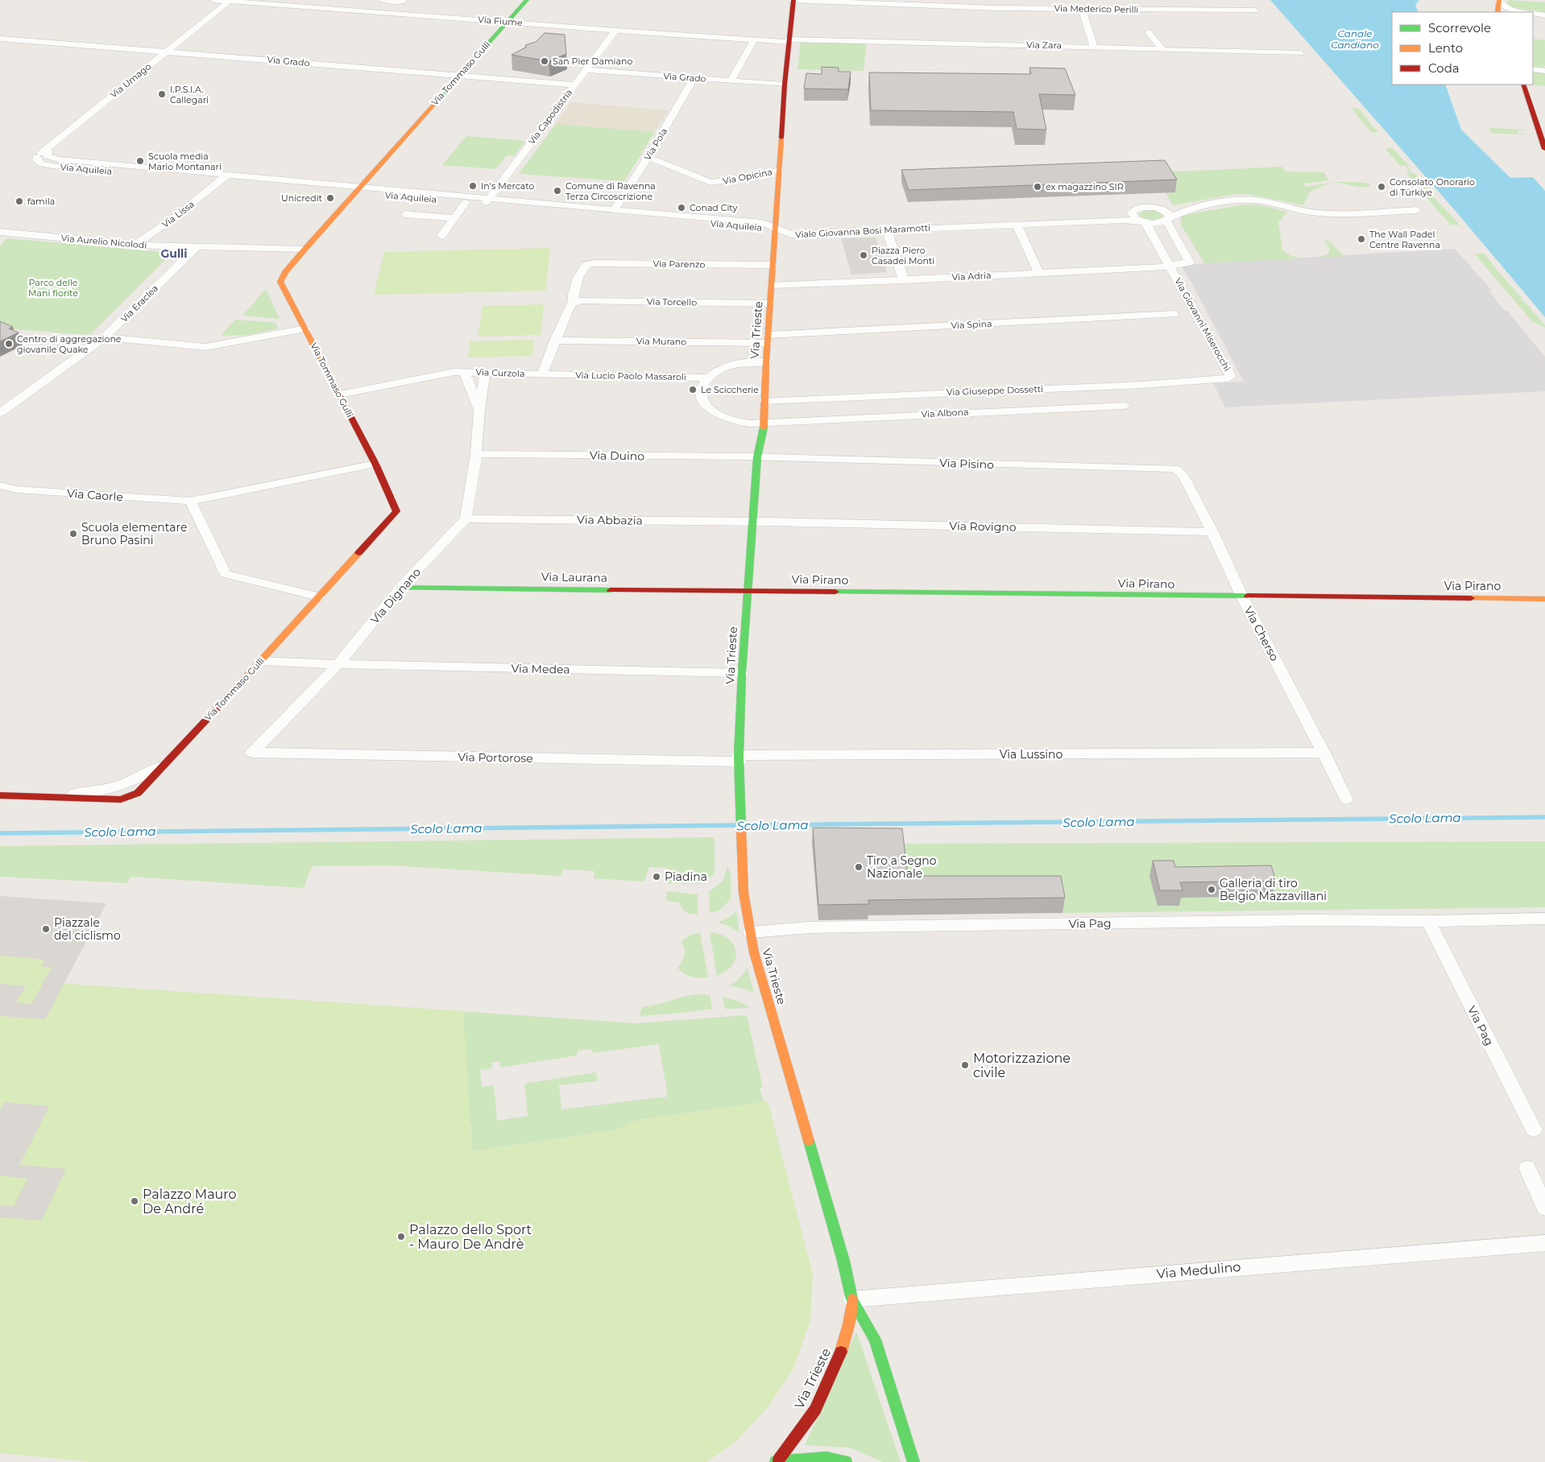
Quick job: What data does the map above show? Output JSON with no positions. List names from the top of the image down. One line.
{"streets":{"street":["Via Mederico Perilli","Via Fiume","Via Zara","Via Grado","Via Tommaso Gulli","Via Umago","Via Capodistria","Via Pola","Via Aquileia","Via Opicina","Via Lissa","Viale Giovanna Bosi Maramotti","Via Aurelio Nicolodi","Via Parenzo","Via Adria","Via Torcello","Via Eraclea","Via Spina","Via Giovanni Miserocchi","Via Trieste","Via Murano","Via Curzola","Via Lucio Paolo Massaroli","Via Giuseppe Dossetti","Via Albona","Via Duino","Via Pisino","Via Caorle","Via Abbazia","Via Rovigno","Via Laurana","Via Pirano","Via Dignano","Via Cherso","Via Medea","Via Lussino","Via Portorose","Via Pag","Via Medulino"]},"crossings":[["Via Mederico Perilli","Via Trieste"],["Via Fiume","Via Zara"],["Via Fiume","Via Tommaso Gulli"],["Via Fiume","Via Umago"],["Via Fiume","Via Capodistria"],["Via Fiume","Via Trieste"],["Via Zara","Via Trieste"],["Via Grado","Via Tommaso Gulli"],["Via Grado","Via Umago"],["Via Grado","Via Capodistria"],["Via Grado","Via Pola"],["Via Grado","Via Trieste"],["Via Tommaso Gulli","Via Aquileia"],["Via Tommaso Gulli","Via Aurelio Nicolodi"],["Via Tommaso Gulli","Via Curzola"],["Via Tommaso Gulli","Via Caorle"],["Via Tommaso Gulli","Via Medea"],["Via Umago","Via Aquileia"],["Via Capodistria","Via Aquileia"],["Via Pola","Via Aquileia"],["Via Pola","Via Opicina"],["Via Aquileia","Via Lissa"],["Via Aquileia","Viale Giovanna Bosi Maramotti"],["Via Aquileia","Via Trieste"],["Via Opicina","Via Trieste"],["Via Lissa","Via Aurelio Nicolodi"],["Viale Giovanna Bosi Maramotti","Via Giovanni Miserocchi"],["Viale Giovanna Bosi Maramotti","Via Trieste"],["Via Aurelio Nicolodi","Via Eraclea"],["Via Parenzo","Via Torcello"],["Via Parenzo","Via Trieste"],["Via Adria","Via Giovanni Miserocchi"],["Via Adria","Via Trieste"],["Via Torcello","Via Trieste"],["Via Spina","Via Trieste"],["Via Spina","Via Murano"],["Via Giovanni Miserocchi","Via Giuseppe Dossetti"],["Via Trieste","Via Murano"],["Via Trieste","Via Giuseppe Dossetti"],["Via Trieste","Via Albona"],["Via Trieste","Via Duino"],["Via Trieste","Via Pisino"],["Via Trieste","Via Abbazia"],["Via Trieste","Via Rovigno"],["Via Trieste","Via Laurana"],["Via Trieste","Via Pirano"],["Via Trieste","Via Medea"],["Via Trieste","Via Lussino"],["Via Trieste","Via Portorose"],["Via Trieste","Via Pag"],["Via Trieste","Via Medulino"],["Via Curzola","Via Lucio Paolo Massaroli"],["Via Lucio Paolo Massaroli","Via Albona"],["Via Duino","Via Pisino"],["Via Pisino","Via Cherso"],["Via Abbazia","Via Rovigno"],["Via Abbazia","Via Dignano"],["Via Rovigno","Via Cherso"],["Via Laurana","Via Pirano"],["Via Laurana","Via Dignano"],["Via Pirano","Via Cherso"],["Via Dignano","Via Medea"],["Via Dignano","Via Portorose"],["Via Cherso","Via Lussino"],["Via Lussino","Via Portorose"]],"districts":["Gulli"],"water":["Canale Candiano","Scolo Lama"],"parks":["Parco delle Mani fiorite"],"places":["San Pier Damiano","I.P.S.I.A. Callegari","Scuola media Mario Montanari","In's Mercato","ex magazzino SIR","Consolato Onorario di Türkiye","Comune di Ravenna Terza Circoscrizione","Unicredit","famila","Conad City","The Wall Padel Centre Ravenna","Piazza Piero Casadei Monti","Centro di aggregazione giovanile Quake","Le Sciccherie","Scuola elementare Bruno Pasini","Tiro a Segno Nazionale","Piadina","Galleria di tiro Belgio Mazzavillani","Piazzale del ciclismo","Motorizzazione civile","Palazzo Mauro De André","Palazzo dello Sport - Mauro De Andrè"],"legend":["Scorrevole","Lento","Coda"]}
